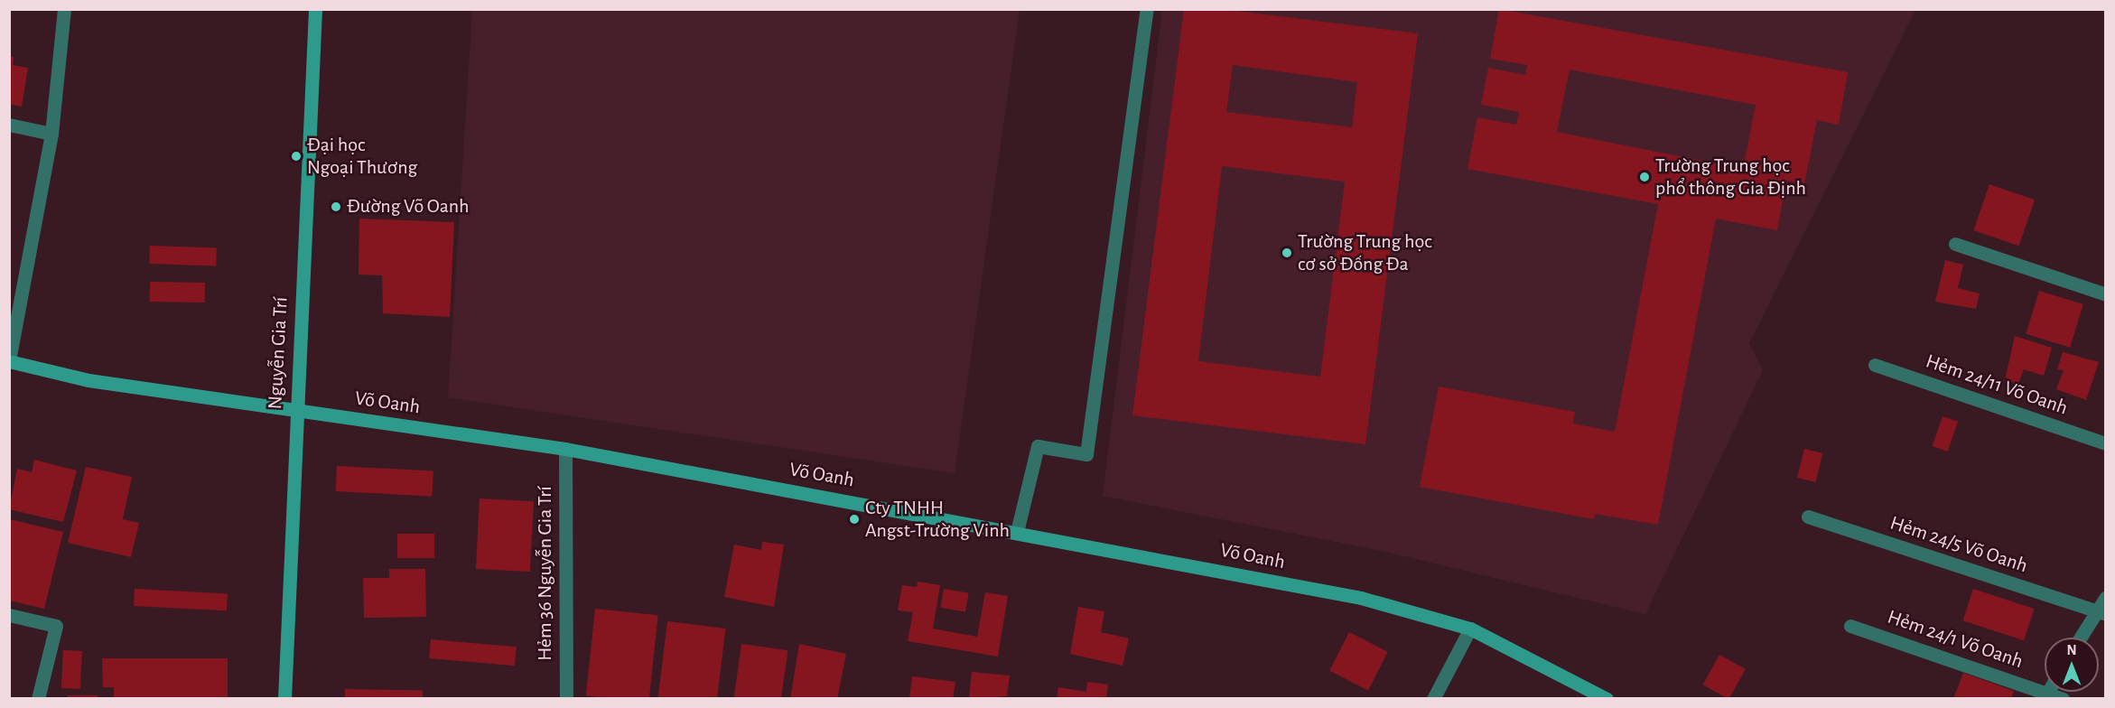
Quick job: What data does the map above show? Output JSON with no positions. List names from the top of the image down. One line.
{"streets":{"street":["Nguyễn Gia Trí","Hẻm 24/11 Võ Oanh","Võ Oanh","Hẻm 24/5 Võ Oanh","Hẻm 36 Nguyễn Gia Trí","Hẻm 24/1 Võ Oanh"]},"crossings":[["Nguyễn Gia Trí","Võ Oanh"],["Võ Oanh","Hẻm 36 Nguyễn Gia Trí"]],"places":["Đại học Ngoại Thương","Trường Trung học phổ thông Gia Định","Đường Võ Oanh","Trường Trung học cơ sở Đống Đa","Cty TNHH Angst-Trường Vinh"],"north":"top"}
